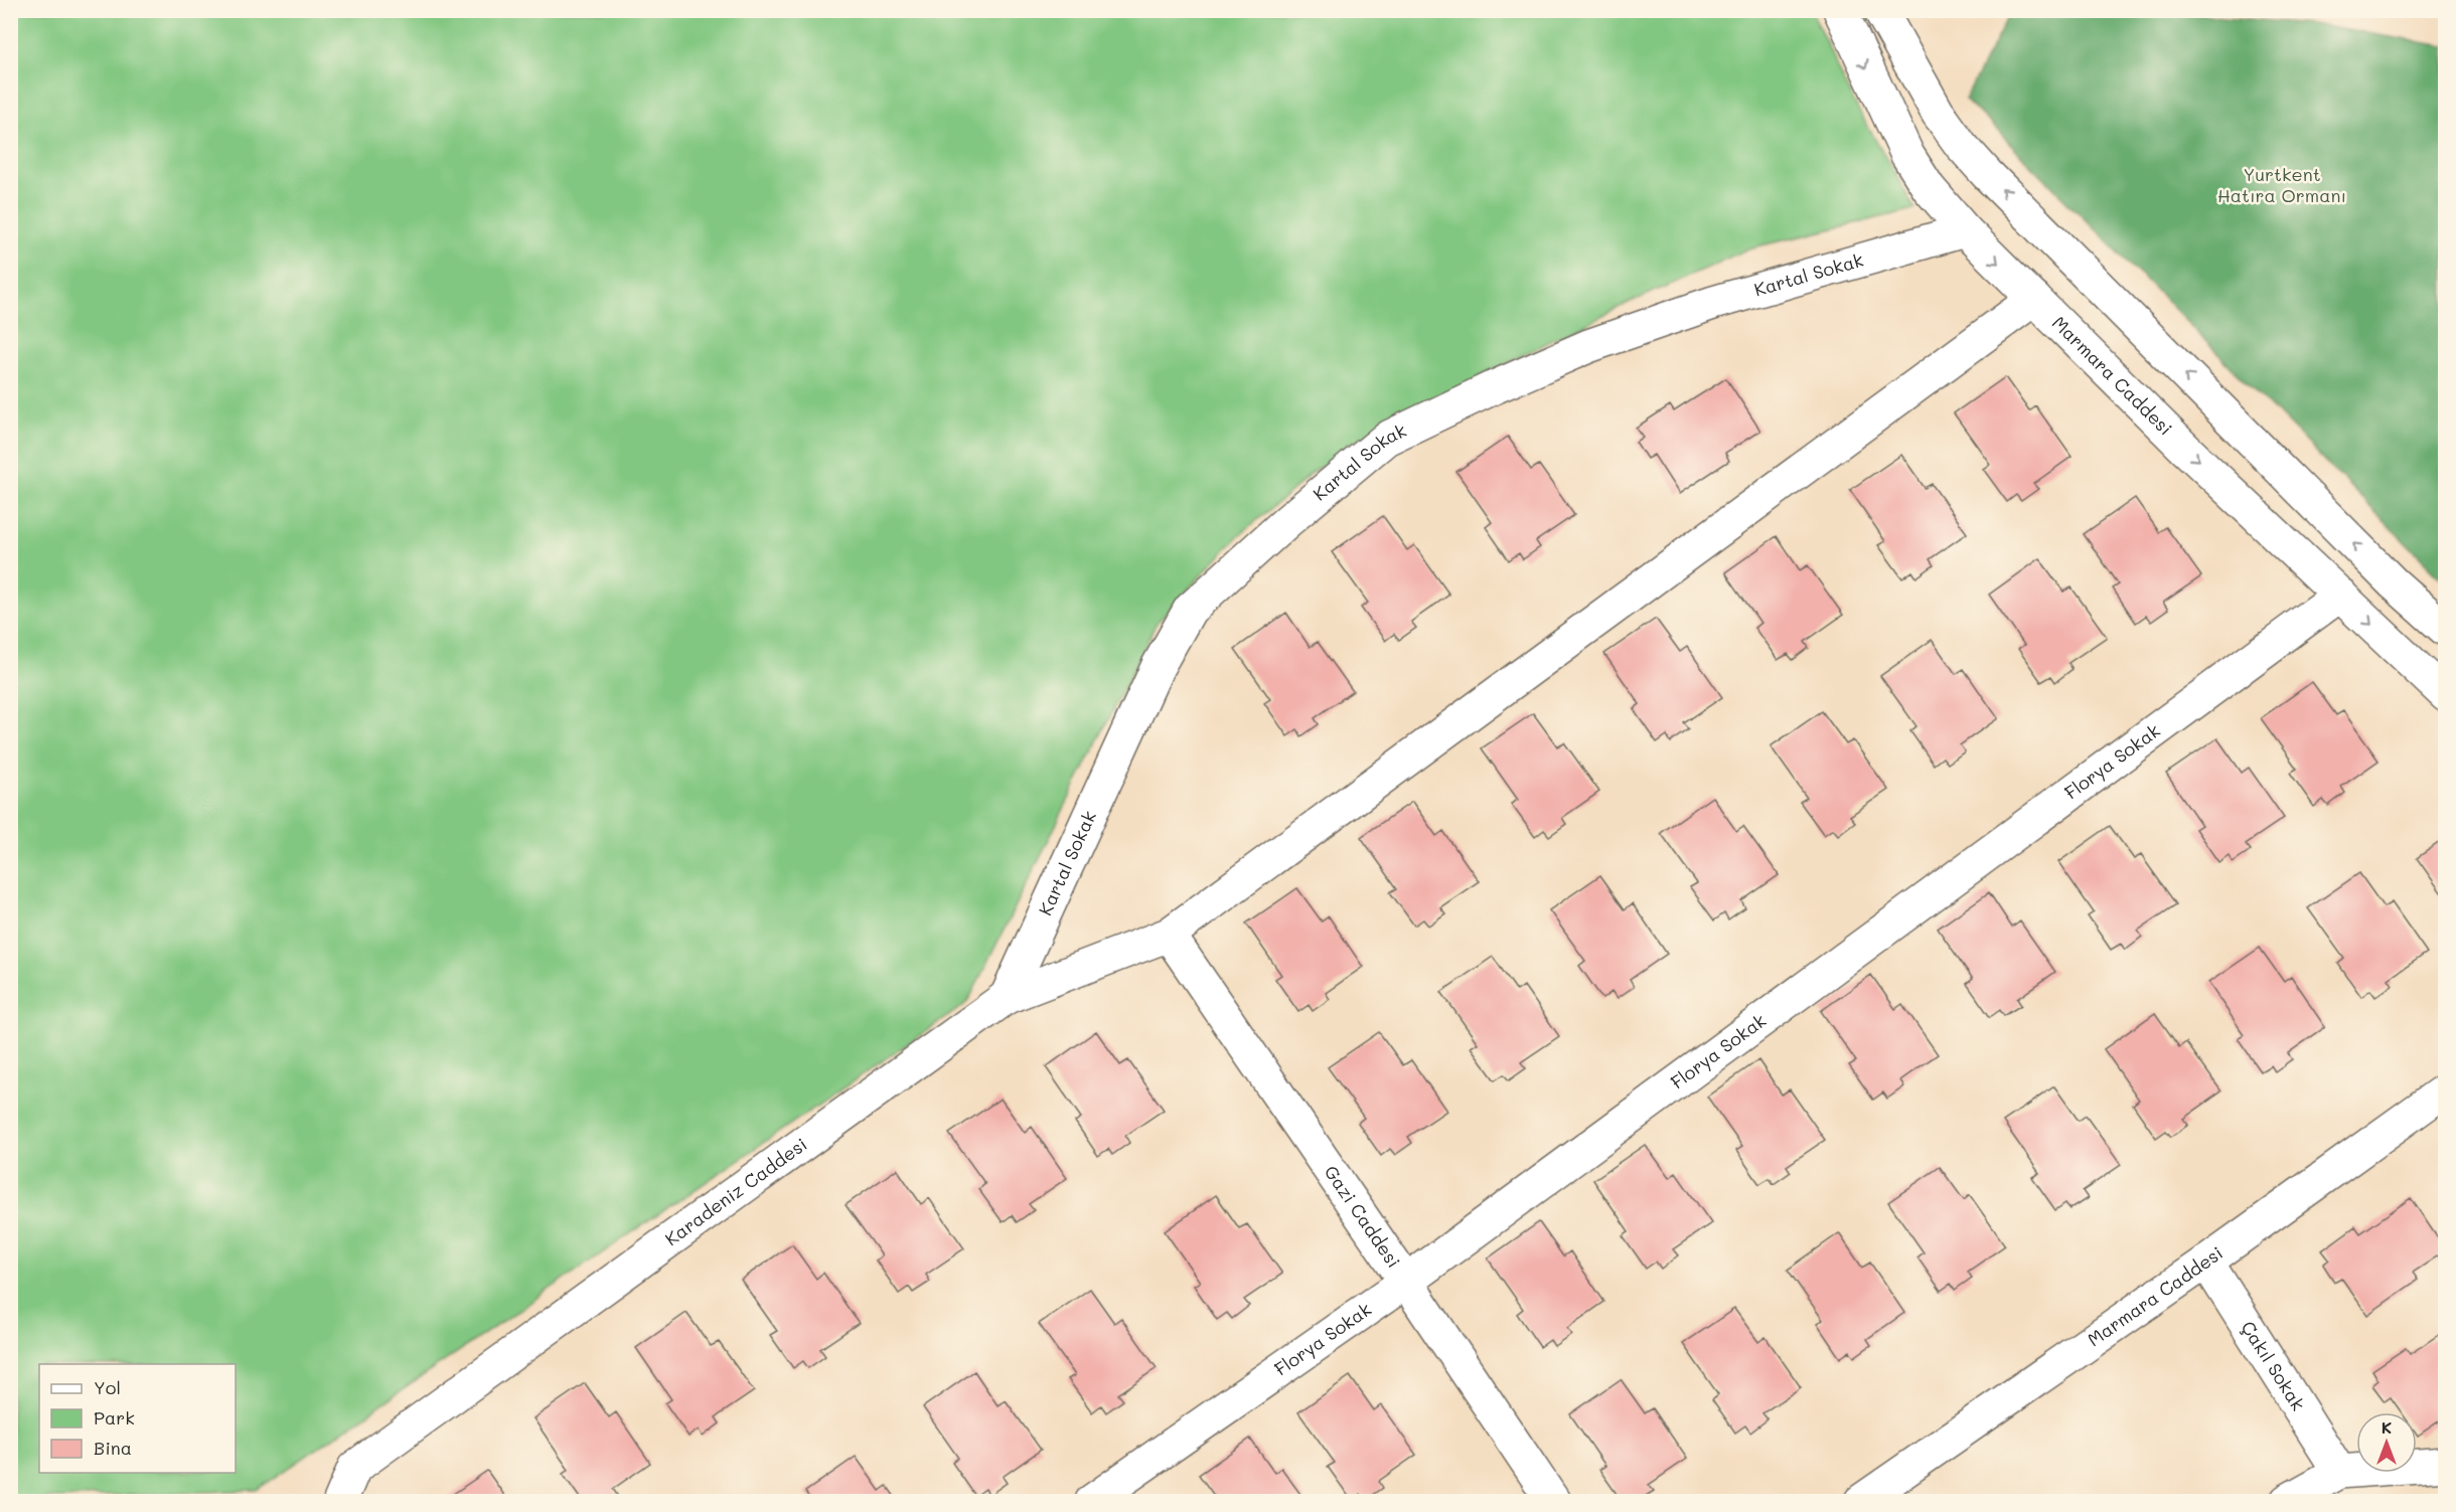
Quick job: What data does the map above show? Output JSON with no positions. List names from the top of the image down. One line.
{"streets":{"street":["Kartal Sokak","Marmara Caddesi","Florya Sokak","Karadeniz Caddesi","Gazi Caddesi","Çakıl Sokak"]},"crossings":[["Kartal Sokak","Marmara Caddesi"],["Kartal Sokak","Karadeniz Caddesi"],["Marmara Caddesi","Florya Sokak"],["Marmara Caddesi","Çakıl Sokak"],["Florya Sokak","Gazi Caddesi"],["Karadeniz Caddesi","Gazi Caddesi"]],"parks":["Yurtkent Hatıra Ormanı"],"legend":["Yol","Park","Bina"],"north":"top"}
